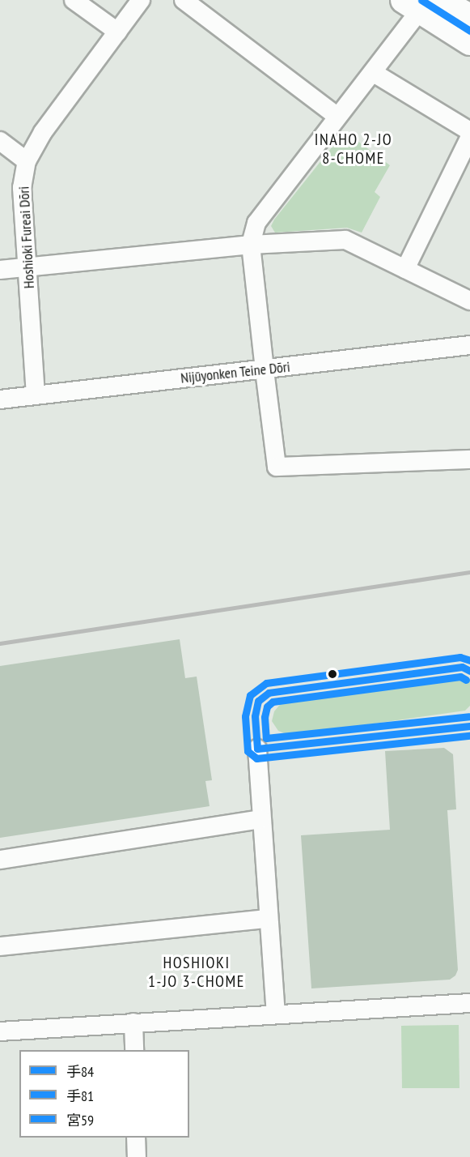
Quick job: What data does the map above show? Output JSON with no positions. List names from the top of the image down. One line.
{"streets":{"street":["Hoshioki Fureai Dōri","Nijūyonken Teine Dōri"]},"crossings":[["Hoshioki Fureai Dōri","Nijūyonken Teine Dōri"]],"districts":["INAHO 2-JO 8-CHOME","HOSHIOKI 1-JO 3-CHOME"],"lines":["transit line 宮59","transit line 手81","transit line 手84"],"legend":["手84","手81","宮59"]}
